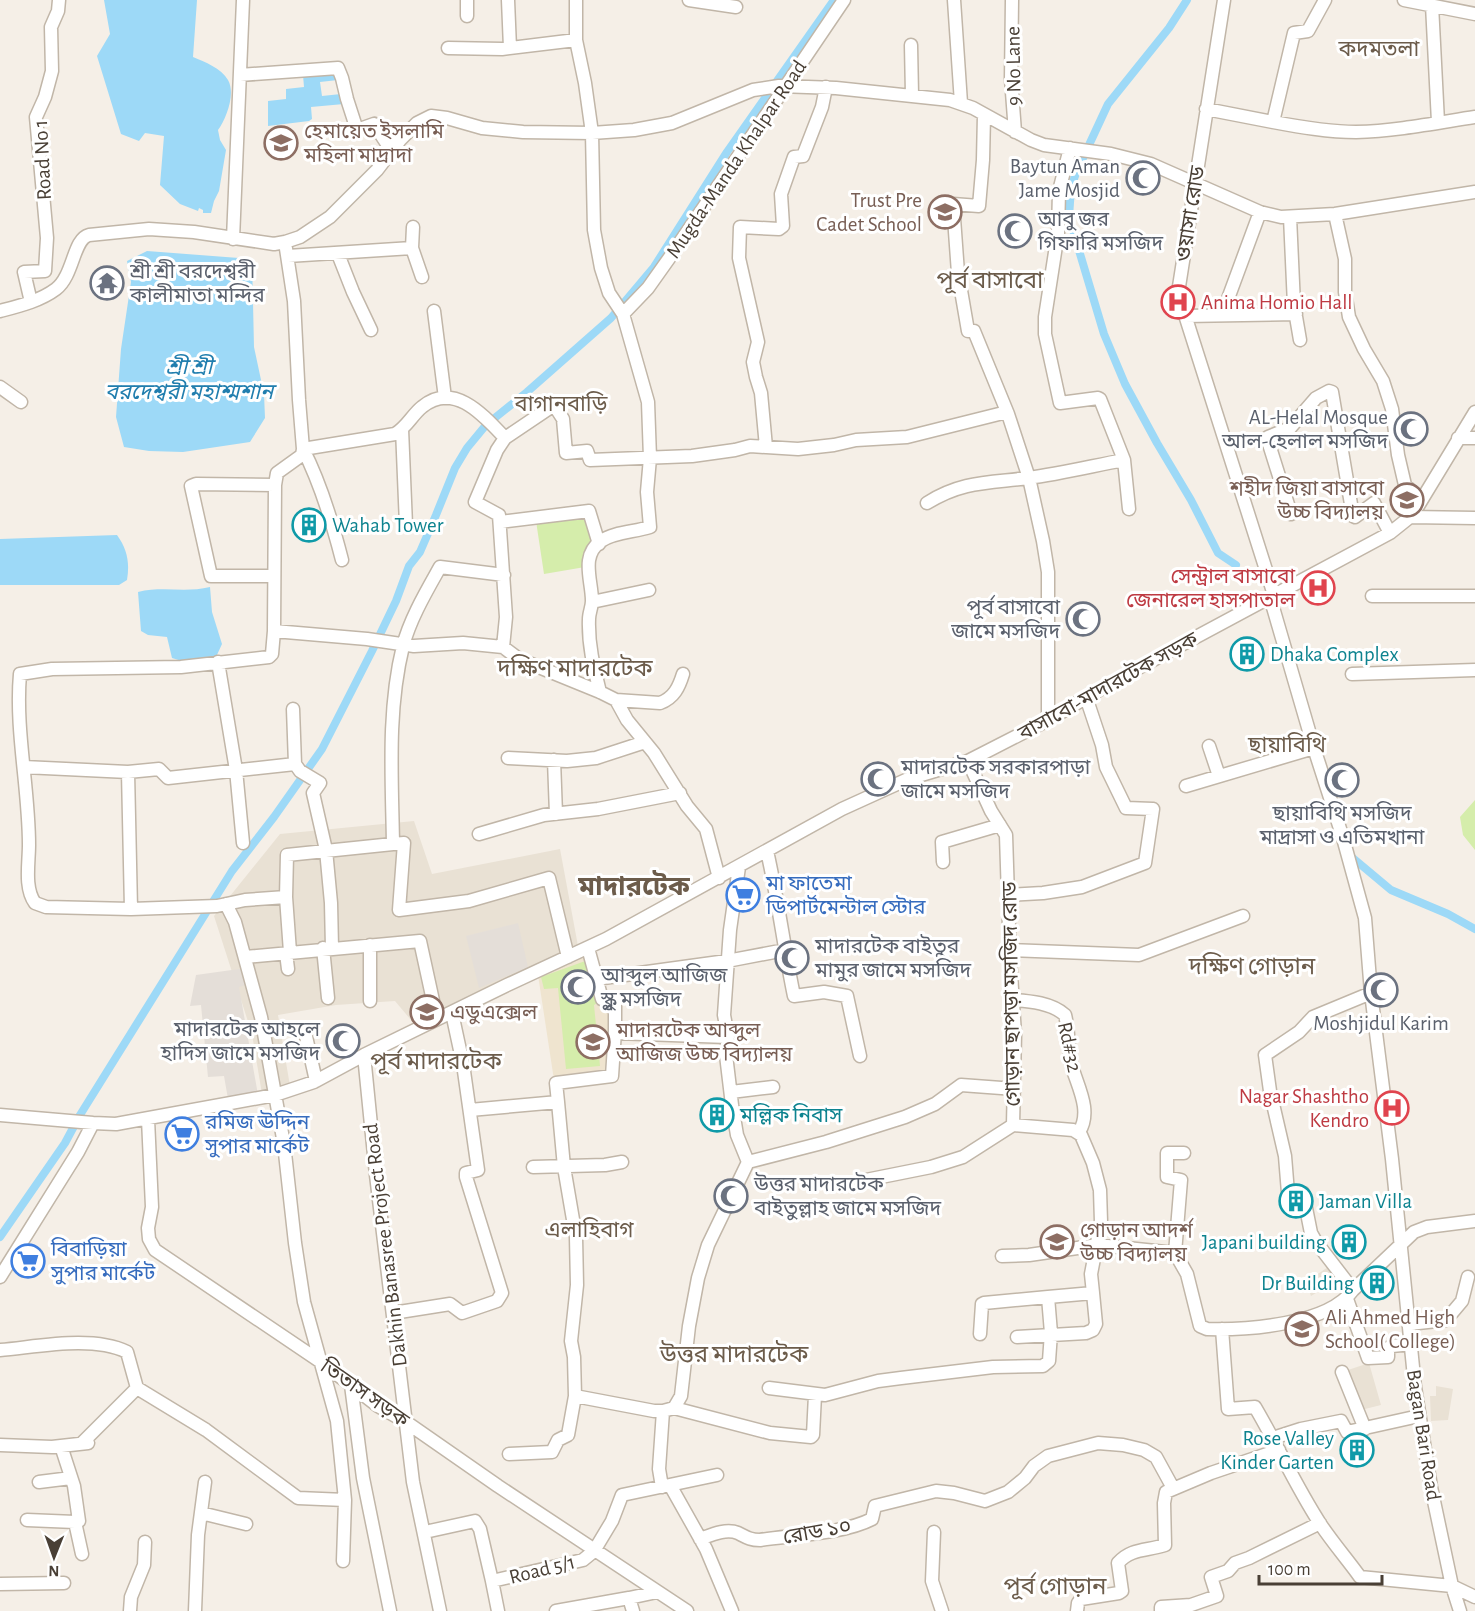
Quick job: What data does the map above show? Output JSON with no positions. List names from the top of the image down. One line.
{"streets":{"street":["9 No Lane","Mugda-Manda Khalpar Road","Road No 1","ওয়াসা রোড","বাসাবো-মাদারটেক সড়ক","গোড়ান ছাপড়া মসজিদ রোড","Rd#32","Dakhin Banasree Project Road","তিতাস সড়ক","Bagan Bari Road","রোড ১০","Road 5/1"]},"crossings":[["ওয়াসা রোড","বাসাবো-মাদারটেক সড়ক"],["ওয়াসা রোড","Bagan Bari Road"],["বাসাবো-মাদারটেক সড়ক","গোড়ান ছাপড়া মসজিদ রোড"],["বাসাবো-মাদারটেক সড়ক","Dakhin Banasree Project Road"],["বাসাবো-মাদারটেক সড়ক","তিতাস সড়ক"],["গোড়ান ছাপড়া মসজিদ রোড","Rd#32"],["Dakhin Banasree Project Road","তিতাস সড়ক"],["তিতাস সড়ক","Road 5/1"]],"districts":["কদমতলা","পূর্ব বাসাবো","বাগানবাড়ি","দক্ষিণ মাদারটেক","ছায়াবিথি","মাদারটেক","দক্ষিণ গোড়ান","পূর্ব মাদারটেক","এলাহিবাগ","উত্তর মাদারটেক","পূর্ব গোড়ান"],"water":["শ্রী শ্রী বরদেশ্বরী মহাশ্মশান"],"places":{"school or university":["হেমায়েত ইসলামি মহিলা মাদ্রাদা","Trust Pre Cadet School","শহীদ জিয়া বাসাবো উচ্চ বিদ্যালয়","এডুএক্সেল","মাদারটেক আব্দুল আজিজ উচ্চ বিদ্যালয়","গোড়ান আদর্শ উচ্চ বিদ্যালয়","Ali Ahmed High School( College)"],"mosque":["Baytun Aman Jame Mosjid","আবু জর গিফারি মসজিদ","AL-Helal Mosque আল-হেলাল মসজিদ","পূর্ব বাসাবো জামে মসজিদ","মাদারটেক সরকারপাড়া জামে মসজিদ","ছায়াবিথি মসজিদ মাদ্রাসা ও এতিমখানা","মাদারটেক বাইতুর মামুর জামে মসজিদ","আব্দুল আজিজ স্কুল মসজিদ","Moshjidul Karim","মাদারটেক আহলে হাদিস জামে মসজিদ","উত্তর মাদারটেক বাইতুল্লাহ জামে মসজিদ"],"temple":["শ্রী শ্রী বরদেশ্বরী কালীমাতা মন্দির"],"hospital":["Anima Homio Hall","সেন্ট্রাল বাসাবো জেনারেল হাসপাতাল","Nagar Shashtho Kendro"],"building":["Wahab Tower","Dhaka Complex","মল্লিক নিবাস","Jaman Villa","Japani building","Dr Building","Rose Valley Kinder Garten"],"supermarket":["মা ফাতেমা ডিপার্টমেন্টাল স্টোর","রমিজ ঊদ্দিন সুপার মার্কেট","বিবাড়িয়া সুপার মার্কেট"]},"scale_bar":"100 m","north":"bottom"}
